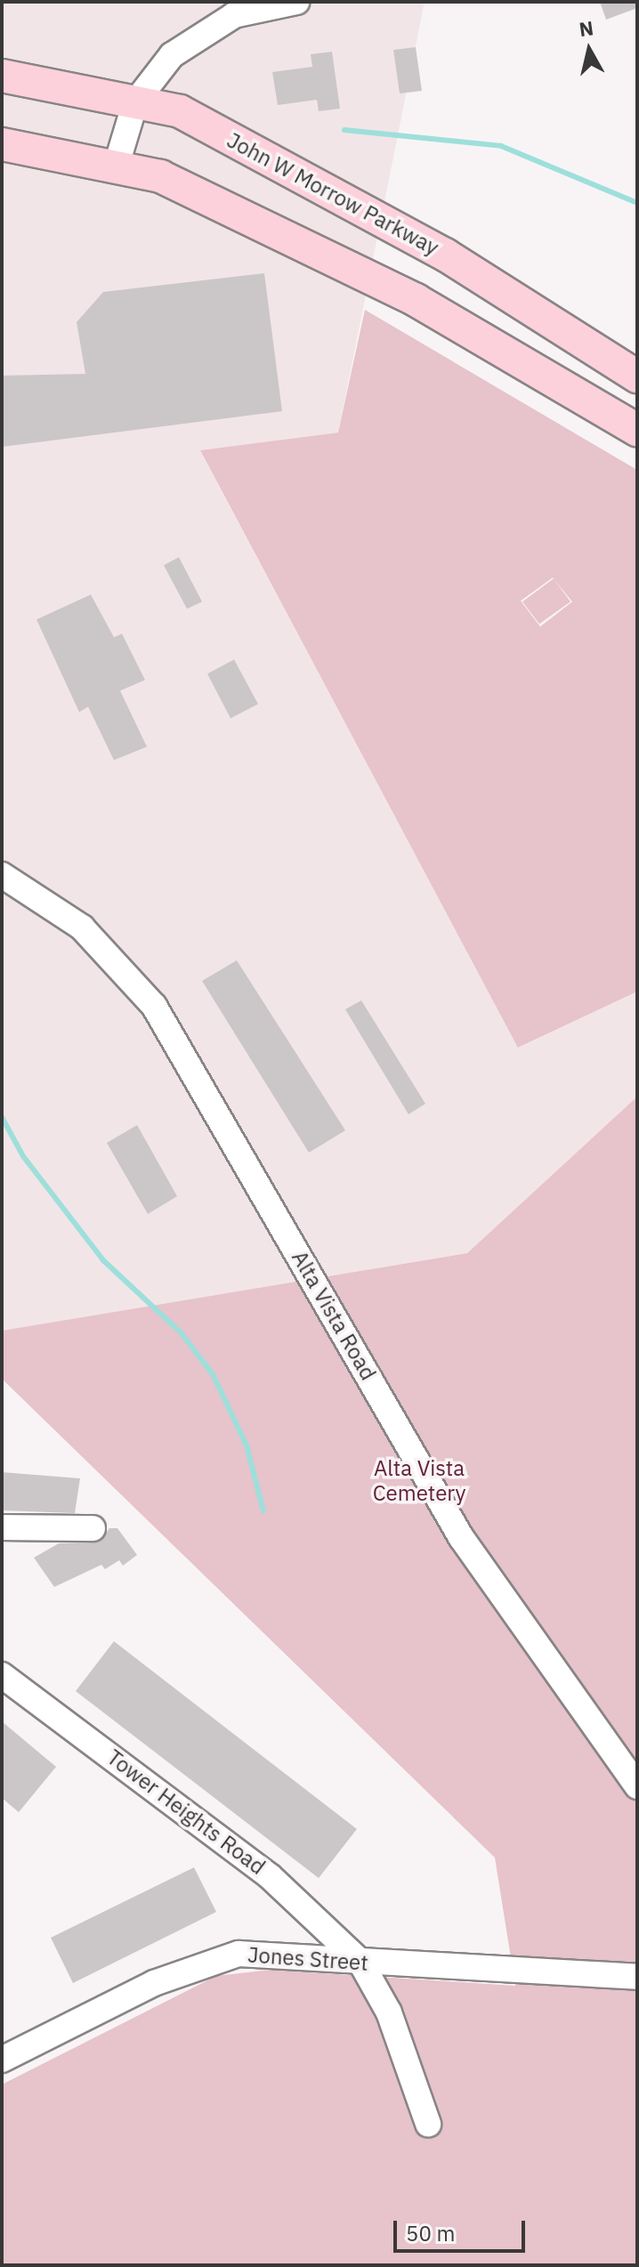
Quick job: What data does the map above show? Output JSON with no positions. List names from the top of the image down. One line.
{"streets":{"main road":["John W Morrow Parkway"],"street":["Alta Vista Road","Tower Heights Road","Jones Street"]},"crossings":[["Tower Heights Road","Jones Street"]],"parks":["Alta Vista Cemetery"],"scale_bar":"50 m","north":"top"}
